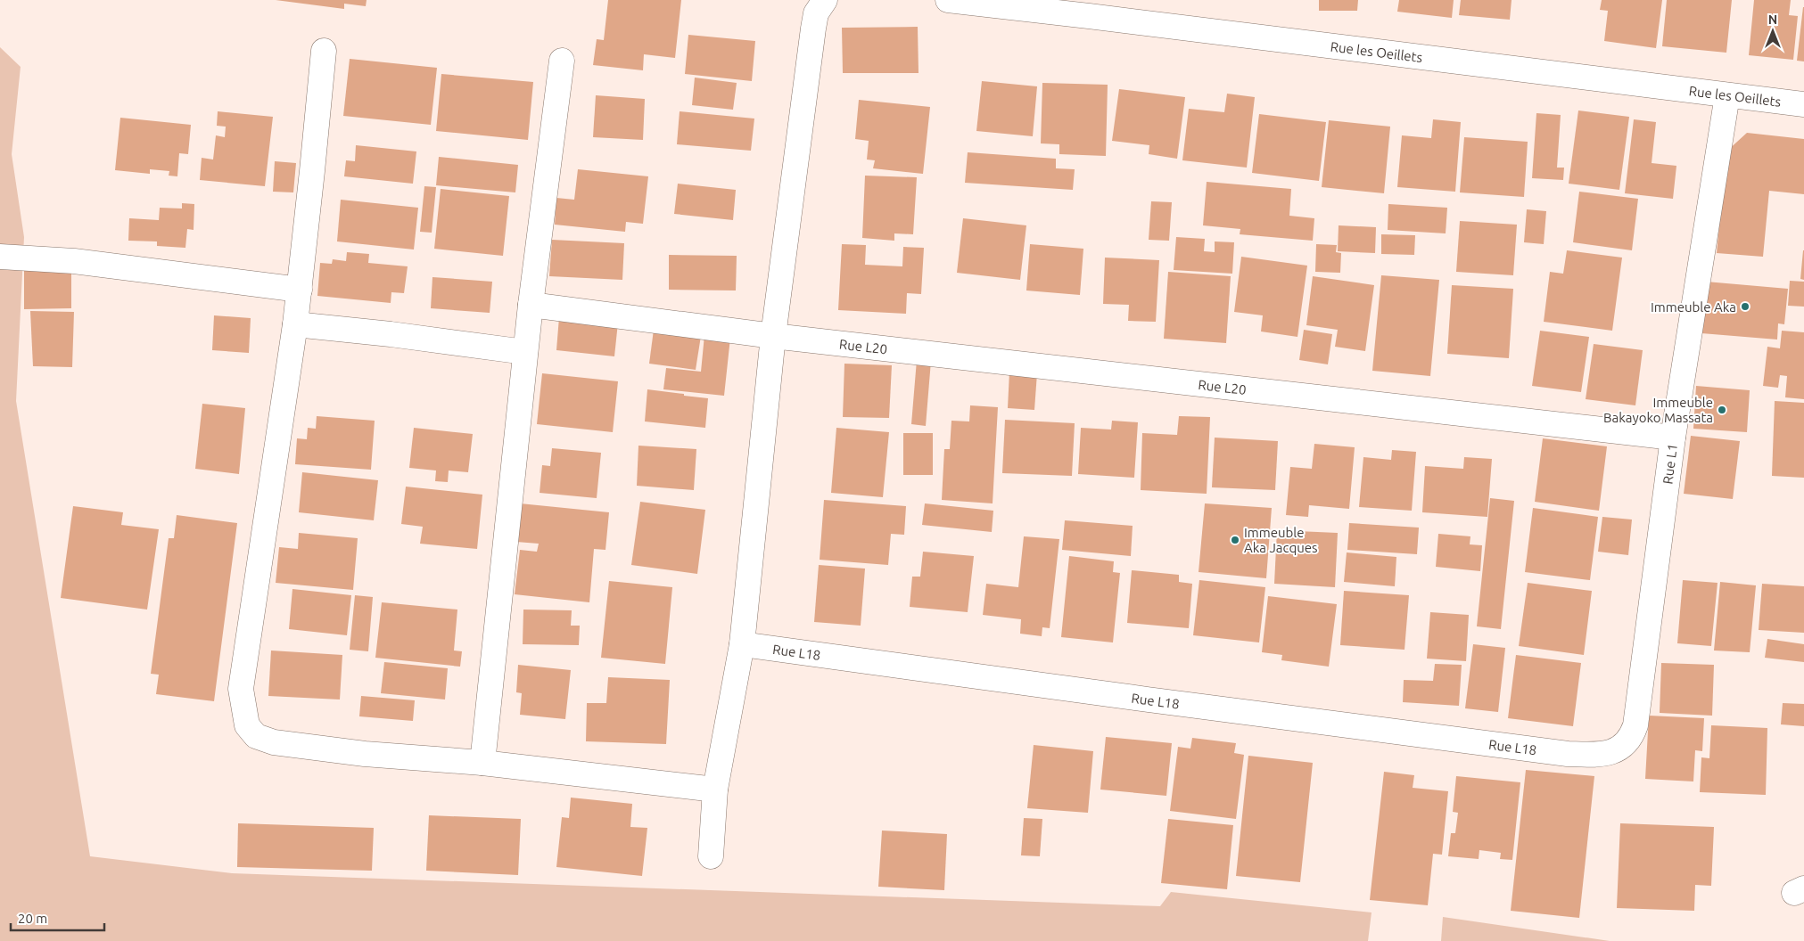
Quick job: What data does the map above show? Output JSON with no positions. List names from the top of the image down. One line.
{"streets":{"street":["Rue les Oeillets","Rue L20","Rue L1","Rue L18"]},"crossings":[["Rue les Oeillets","Rue L1"],["Rue L20","Rue L1"],["Rue L1","Rue L18"]],"places":["Immeuble Aka","Immeuble Bakayoko Massata","Immeuble Aka Jacques"],"scale_bar":"20 m","north":"top"}
